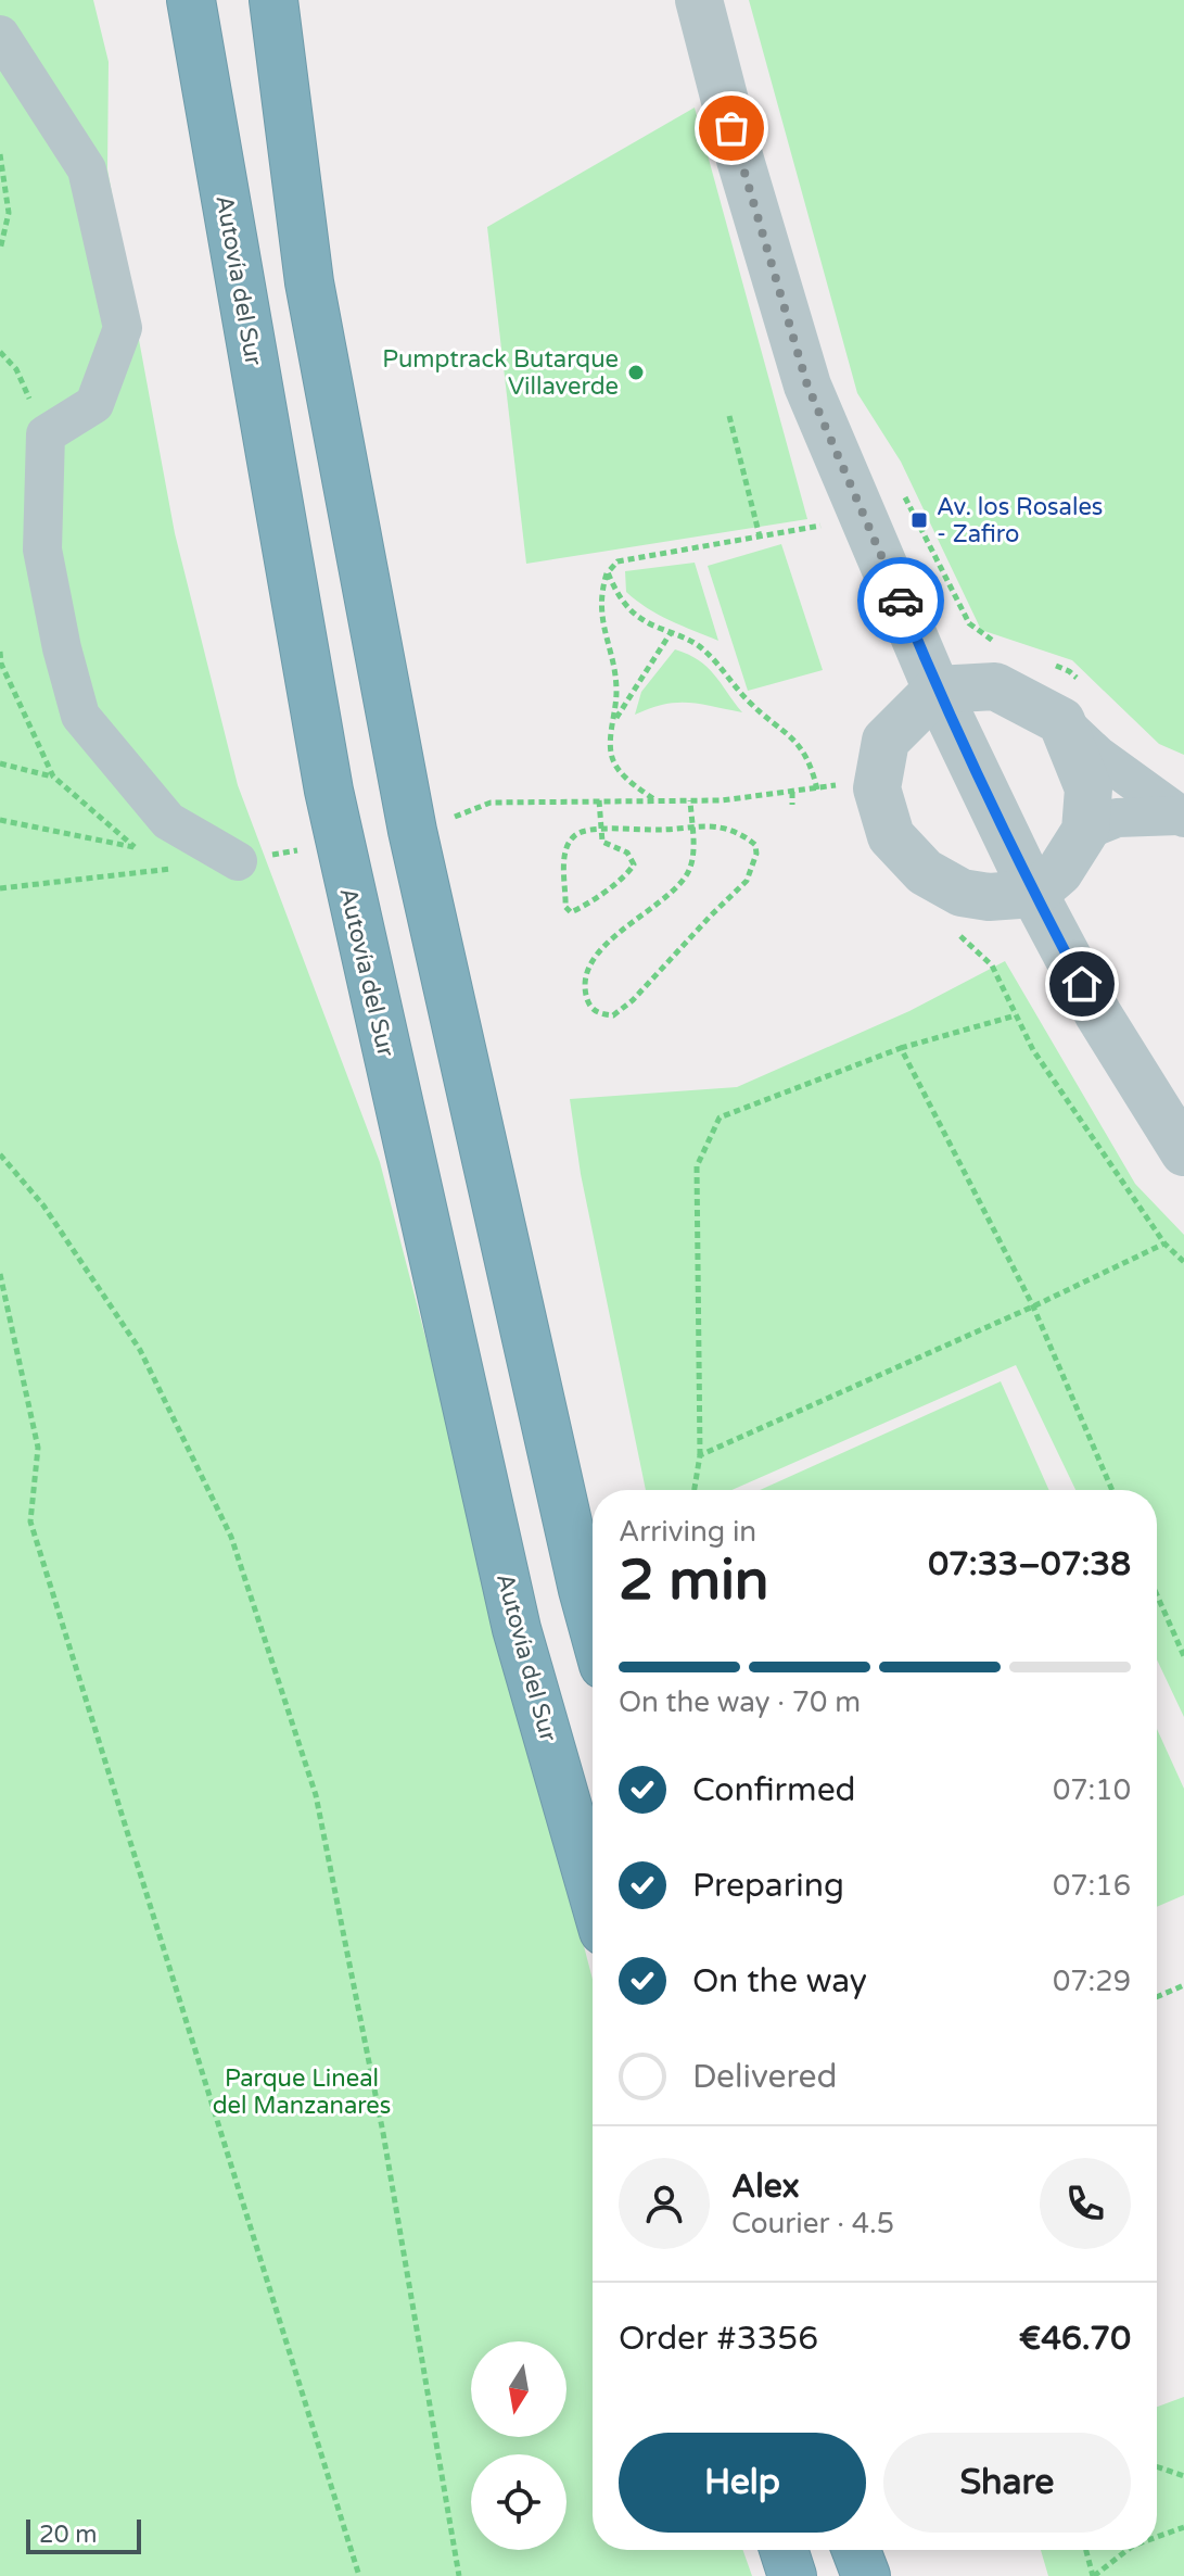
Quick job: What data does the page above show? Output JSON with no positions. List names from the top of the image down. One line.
{"streets":{"highway":["Autovía del Sur"]},"parks":["Parque Lineal del Manzanares"],"places":{"other":["Pumptrack Butarque Villaverde"],"transit":["Av. los Rosales - Zafiro"]},"scale_bar":"20 m","north":"bottom","page":{"heading":["2 min","Arriving in","07:33–07:38"],"panel":["Alex","Courier · 4.5","Order #3356","€46.70"],"bar":"On the way · 70 m","list":[["Confirmed","07:10"],["Preparing","07:16"],["On the way","07:29"],"Delivered"],"buttons":["Help","Share"],"scale":"20 m"}}
